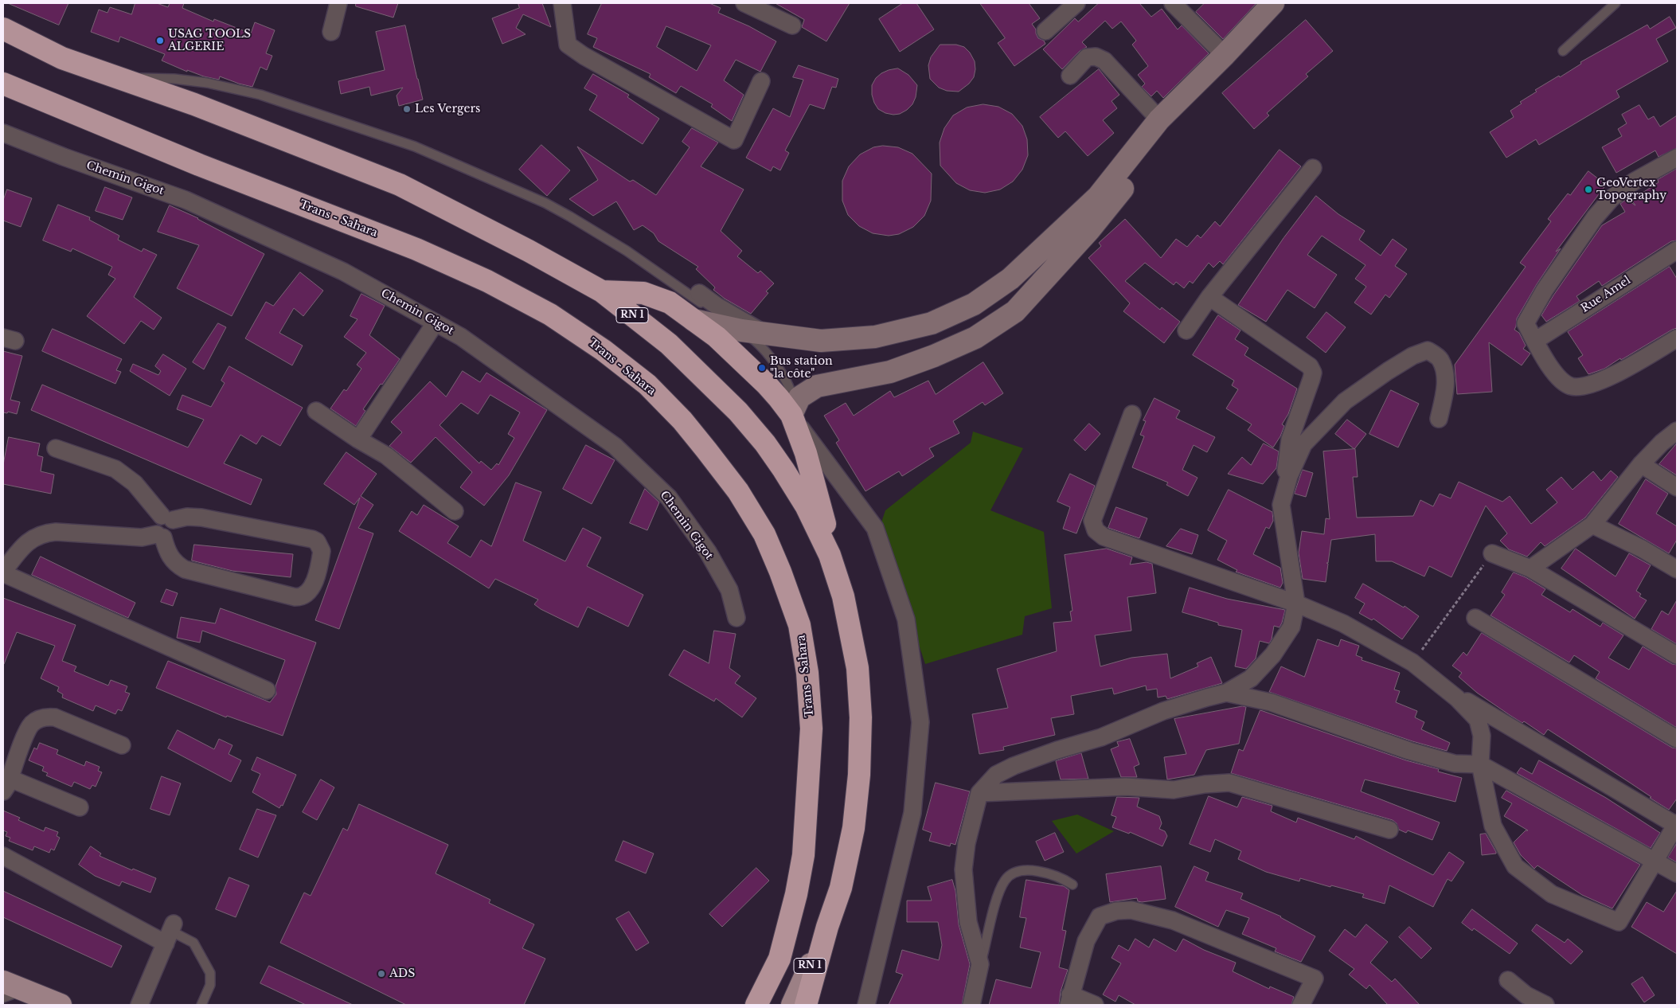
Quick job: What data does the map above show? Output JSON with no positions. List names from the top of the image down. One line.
{"streets":{"highway":["Trans - Sahara","RN 1"],"street":["Chemin Gigot","Rue Amel"]},"crossings":[["Trans - Sahara","RN 1"]],"places":["USAG TOOLS ALGERIE","Les Vergers","GeoVertex Topography","Bus station \"la côte\"","ADS"]}
